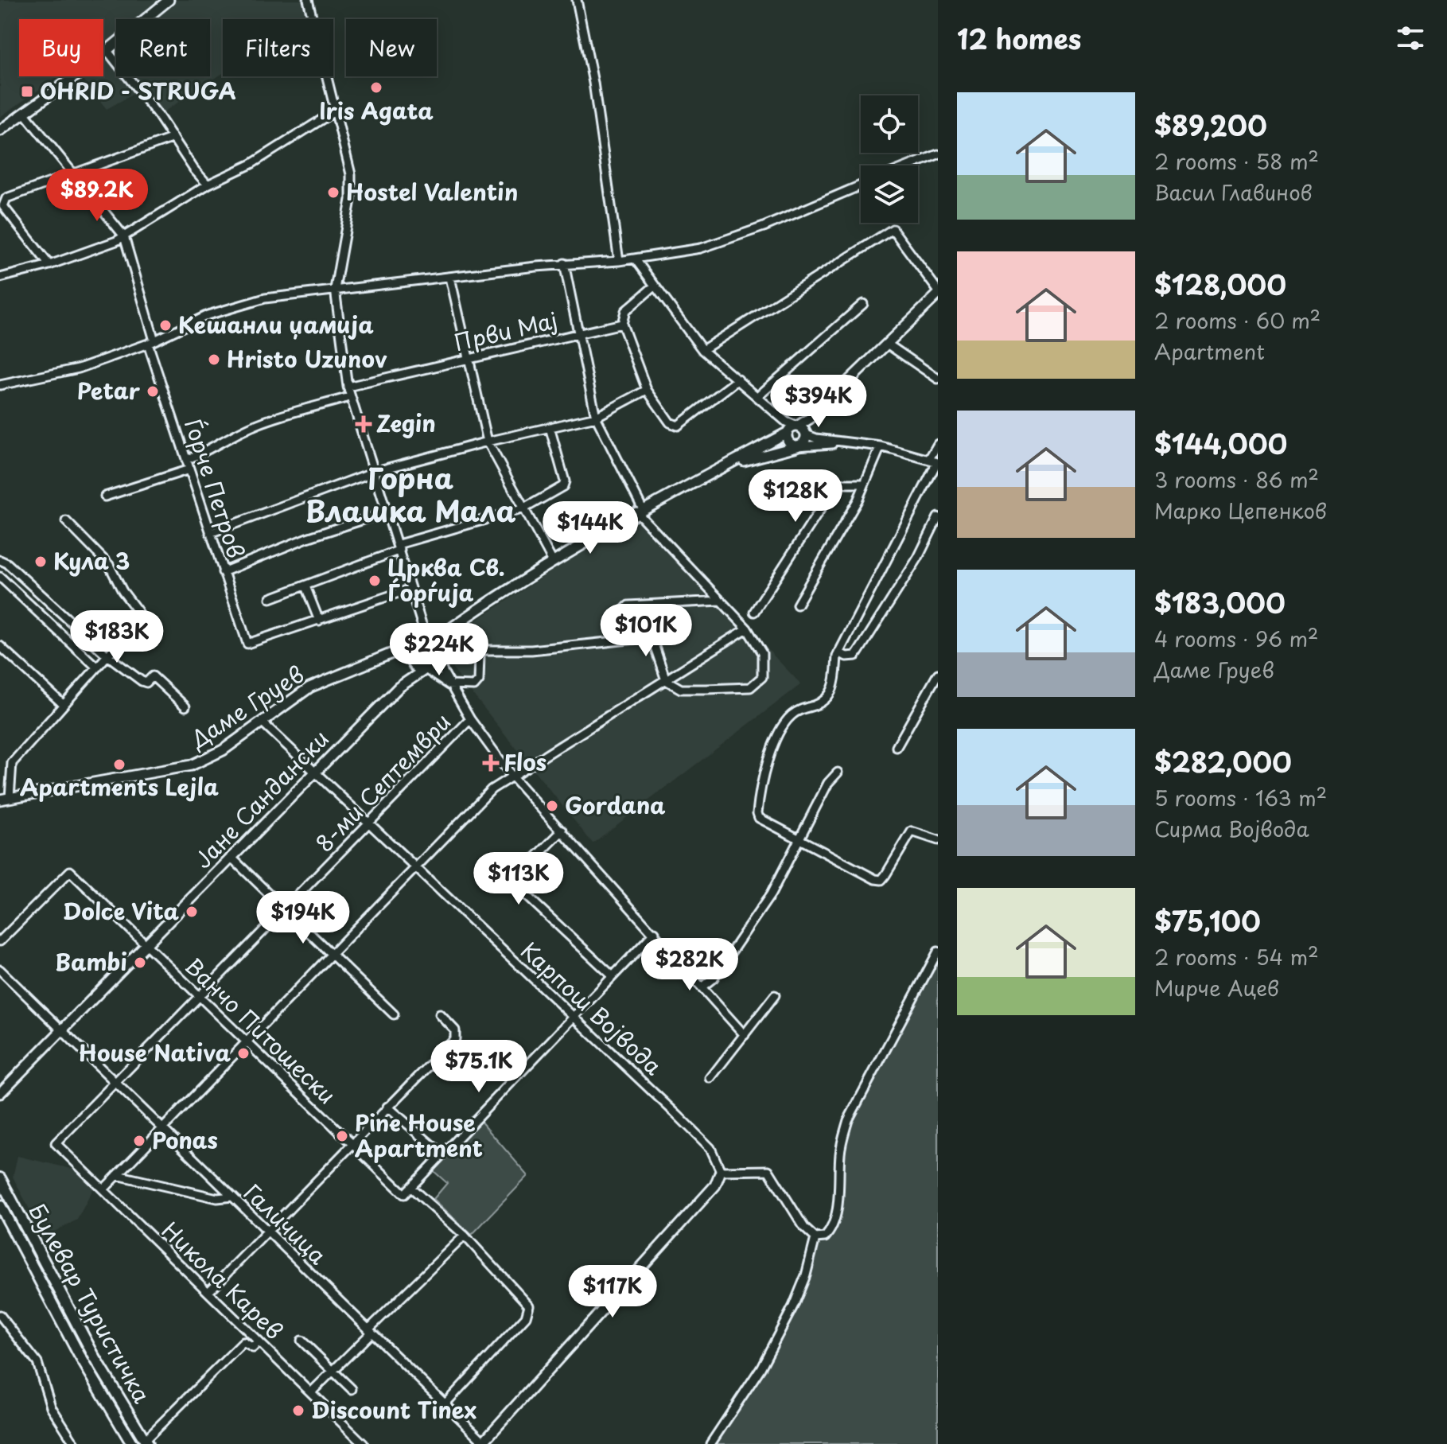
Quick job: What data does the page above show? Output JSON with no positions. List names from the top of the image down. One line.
{"streets":{"main road":["Булевар Туристичка"],"street":["Први Мај","Ѓорче Петров","Даме Груев","8-ми Септември","Јане Сандански","Карпош Војвода","Ванчо Питошески","Галичица","Никола Карев"]},"crossings":[["Даме Груев","Јане Сандански"],["Даме Груев","Карпош Војвода"],["8-ми Септември","Карпош Војвода"],["8-ми Септември","Ванчо Питошески"],["8-ми Септември","Галичица"],["8-ми Септември","Никола Карев"],["Јане Сандански","Карпош Војвода"],["Јане Сандански","Ванчо Питошески"],["Јане Сандански","Галичица"]],"districts":["Горна Влашка Мала"],"places":{"other":["Iris Agata","Hostel Valentin","Кешанли џамија","Hristo Uzunov","Petar","Кула 3","Црква Св. Ѓoрѓијa","Apartments Lejla","Gordana","Dolce Vita","Bambi","House Nativa","Pine House Apartment","Ponas","Discount Tinex"],"transit":["OHRID - STRUGA"],"health":["Zegin","Flos"]},"page":{"heading":"12 homes","chip":["Buy","Rent","Filters","New"],"list":[{"name":"$89,200","note":"2 rooms · 58 m² · Васил Главинов"},{"name":"$128,000","note":"2 rooms · 60 m² · Apartment"},{"name":"$144,000","note":"3 rooms · 86 m² · Марко Цепенков"},{"name":"$183,000","note":"4 rooms · 96 m² · Даме Груев"},{"name":"$282,000","note":"5 rooms · 163 m² · Сирма Војвода"},{"name":"$75,100","note":"2 rooms · 54 m² · Мирче Ацев"}],"price":["$89.2K","$394K","$128K","$144K","$101K","$183K","$224K","$113K","$194K","$282K","$75.1K","$117K"]}}
